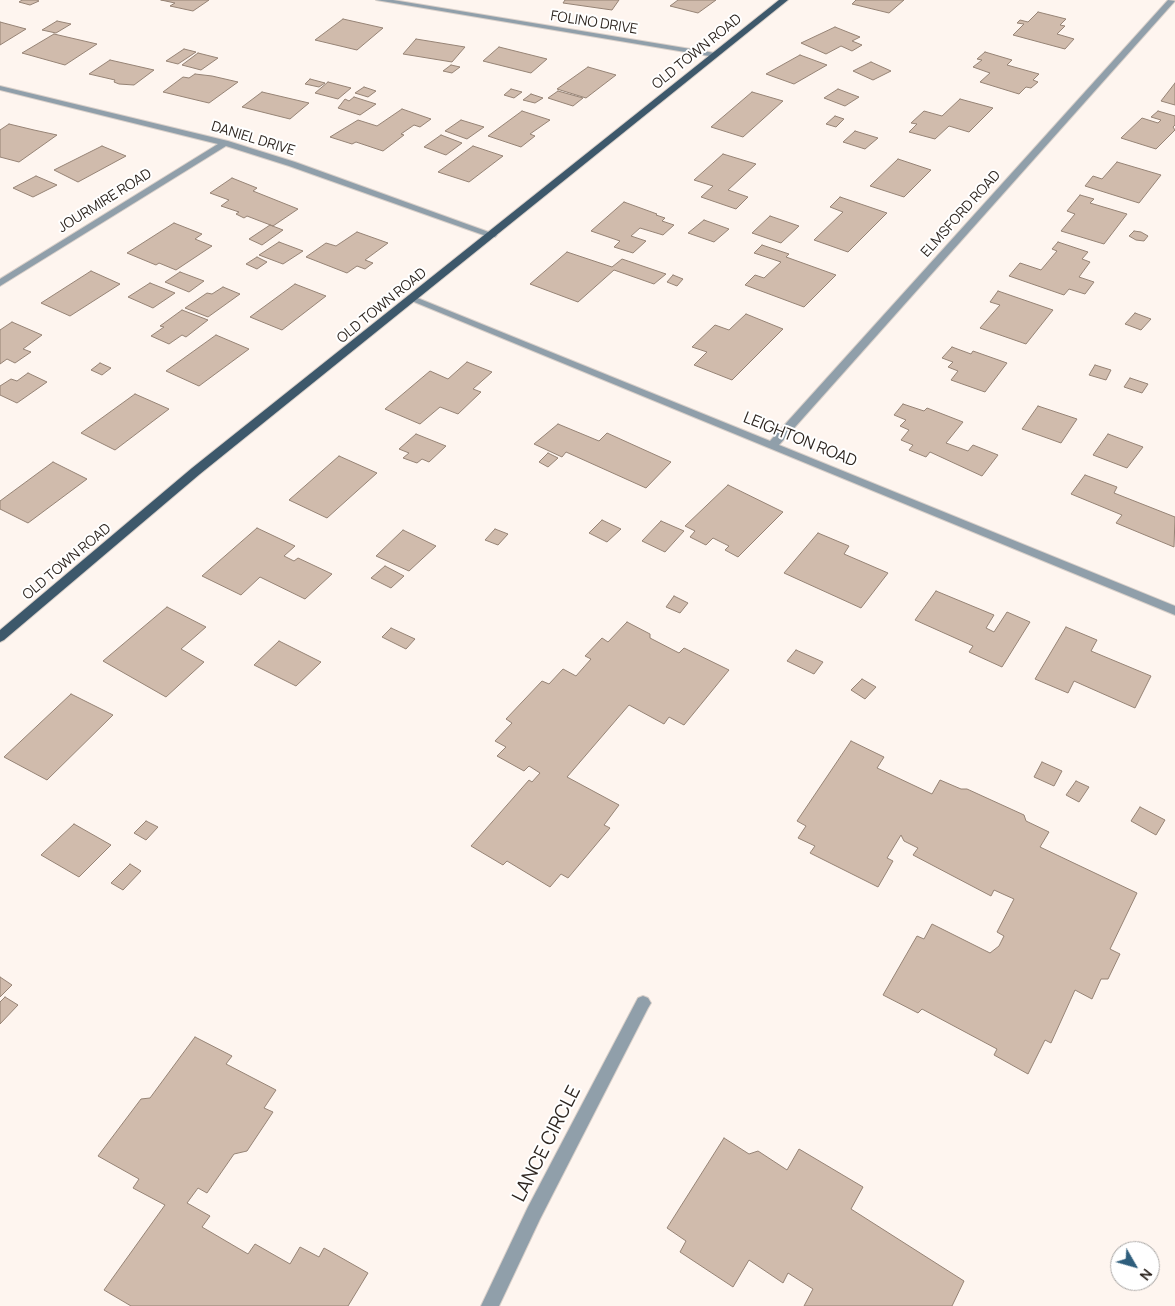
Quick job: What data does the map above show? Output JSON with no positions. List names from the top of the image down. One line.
{"streets":{"main road":["OLD TOWN ROAD"],"street":["FOLINO DRIVE","DANIEL DRIVE","JOURMIRE ROAD","ELMSFORD ROAD","LEIGHTON ROAD","LANCE CIRCLE"]},"crossings":[["FOLINO DRIVE","OLD TOWN ROAD"],["OLD TOWN ROAD","DANIEL DRIVE"],["OLD TOWN ROAD","LEIGHTON ROAD"],["DANIEL DRIVE","JOURMIRE ROAD"],["ELMSFORD ROAD","LEIGHTON ROAD"]],"north":"bottom right"}
